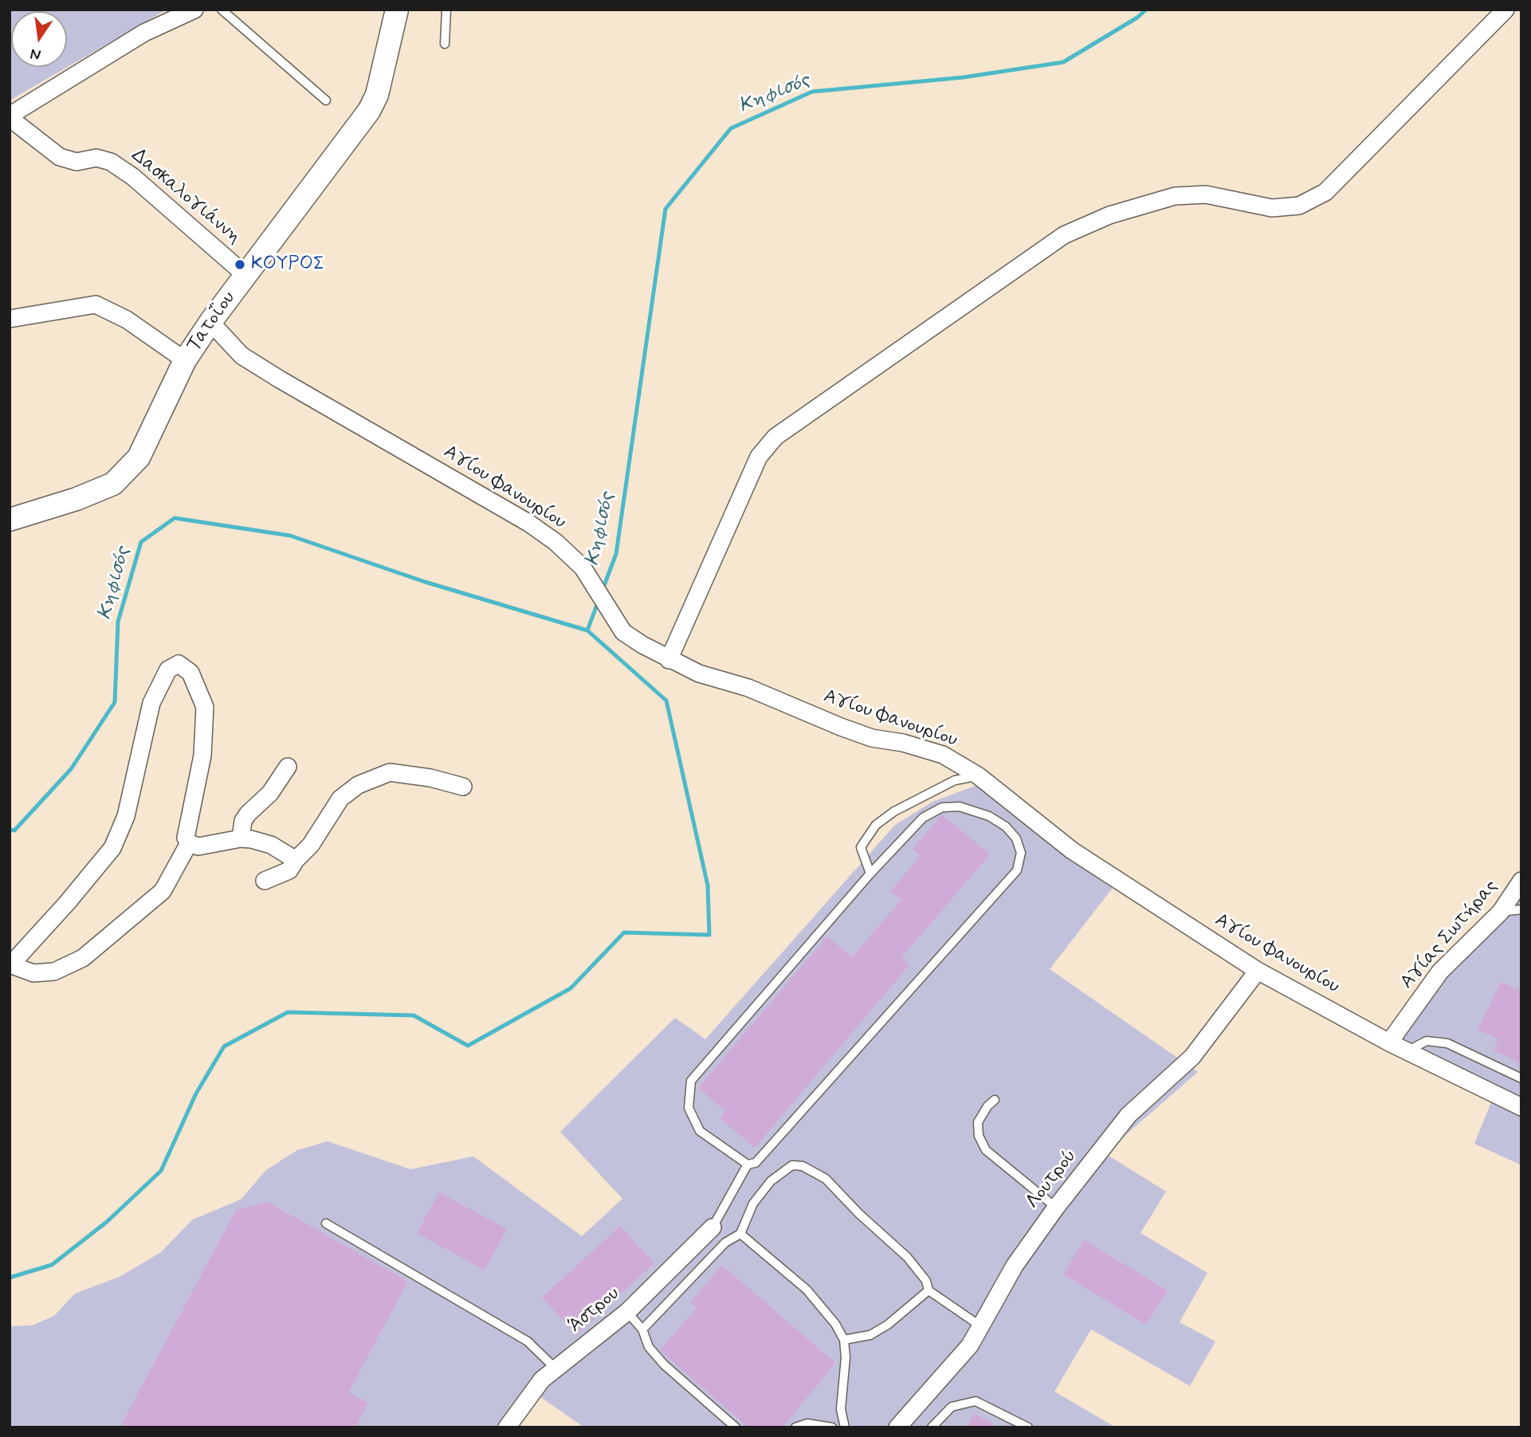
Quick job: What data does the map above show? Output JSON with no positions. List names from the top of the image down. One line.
{"streets":{"main road":["Τατοΐου"],"street":["Δασκαλογιάννη","Αγίου Φανουρίου","Αγίας Σωτήρας","Λουτρού","Άστρου"]},"crossings":[["Δασκαλογιάννη","Τατοΐου"],["Τατοΐου","Αγίου Φανουρίου"],["Αγίου Φανουρίου","Αγίας Σωτήρας"],["Αγίου Φανουρίου","Λουτρού"]],"water":["Κηφισός"],"places":["ΚΟΥΡΟΣ"],"north":"bottom"}
